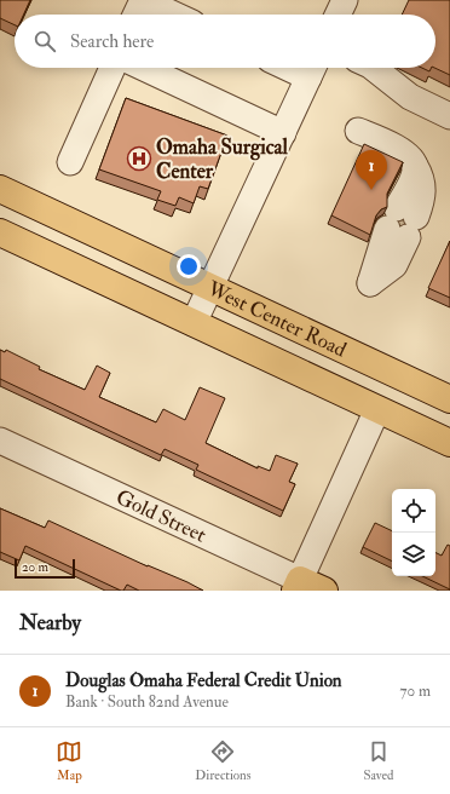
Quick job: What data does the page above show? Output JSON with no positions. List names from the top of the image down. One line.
{"streets":{"main road":["West Center Road","Gold Street"]},"places":{"hospital":["Omaha Surgical Center"]},"scale_bar":"20 m","page":{"search":"Search here","pins":"1","scale":"20 m","heading":"Nearby","list":[{"mark":"1","name":"Douglas Omaha Federal Credit Union","note":"Bank · South 82nd Avenue","value":"70 m"}],"nav":["Map","Directions","Saved"]}}
